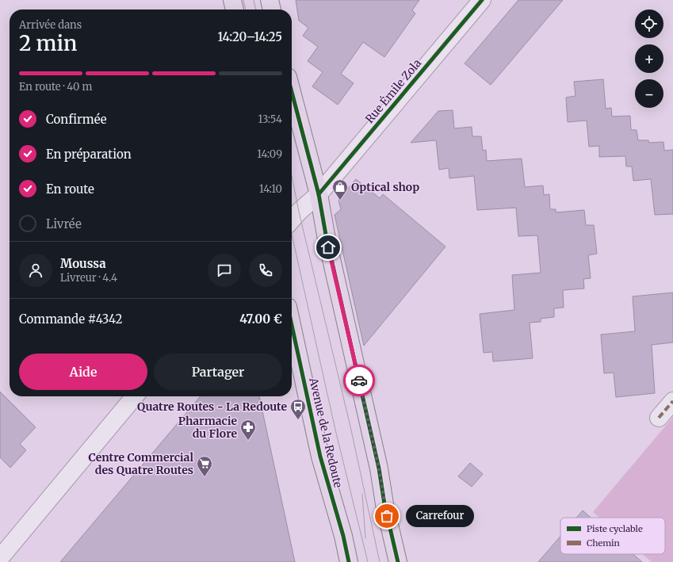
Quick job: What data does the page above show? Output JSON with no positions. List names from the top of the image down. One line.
{"streets":{"main road":["Avenue de la Redoute"],"street":["Rue Émile Zola"]},"places":{"shop":["Optical shop"],"bus stop":["Quatre Routes - La Redoute"],"pharmacy":["Pharmacie du Flore"],"supermarket":["Centre Commercial des Quatre Routes"],"other":["Carrefour"]},"legend":["Piste cyclable","Chemin"],"page":{"map_buttons":["+","−"],"heading":["2 min","Arrivée dans","14:20–14:25"],"panel":["Moussa","Livreur · 4.4","Commande #4342","47.00 €"],"bar":"En route · 40 m","list":[["Confirmée","13:54"],["En préparation","14:09"],["En route","14:10"],"Livrée"],"buttons":["Aide","Partager"],"bubble":"Carrefour"}}
